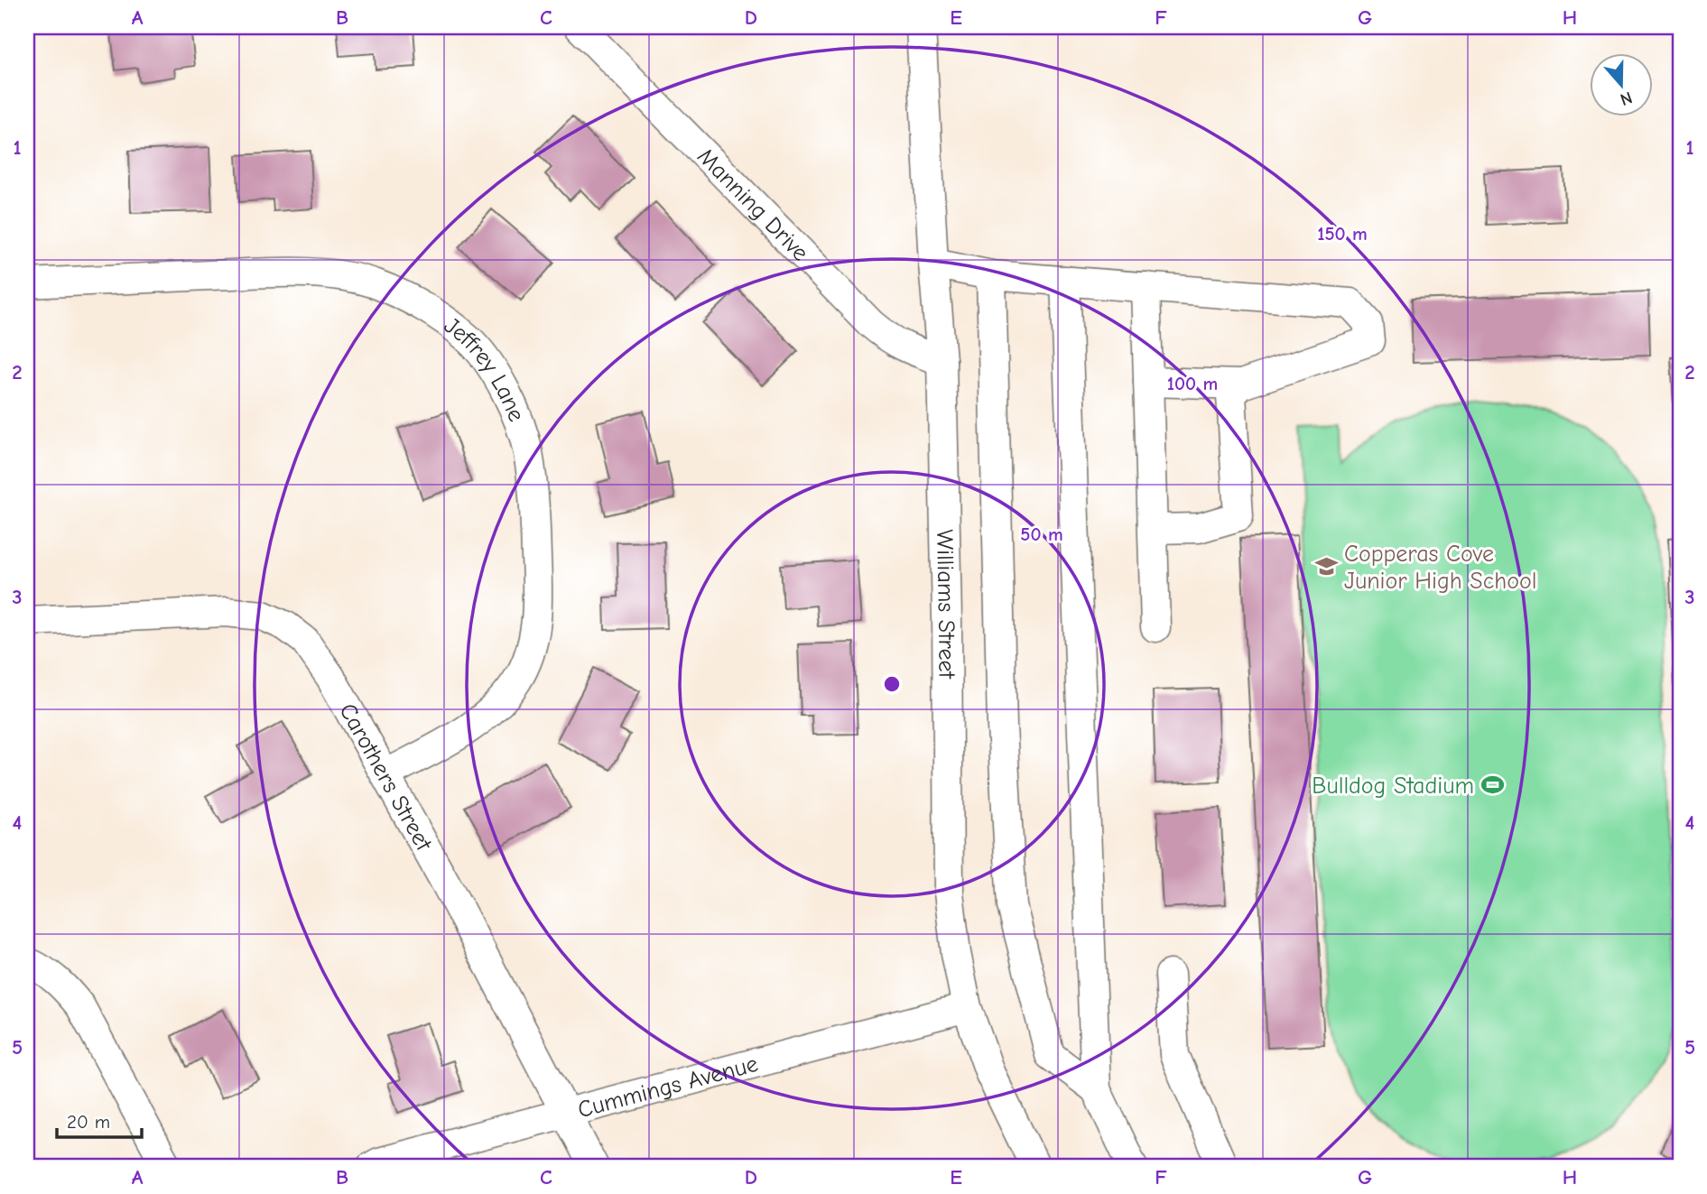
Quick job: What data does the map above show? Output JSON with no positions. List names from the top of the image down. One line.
{"streets":{"street":["Manning Drive","Jeffrey Lane","Williams Street","Carothers Street","Cummings Avenue"]},"crossings":[["Manning Drive","Williams Street"],["Jeffrey Lane","Carothers Street"],["Williams Street","Cummings Avenue"],["Carothers Street","Cummings Avenue"]],"places":{"school or university":["Copperas Cove Junior High School"],"sports":["Bulldog Stadium"]},"scale_bar":"20 m","north":"bottom","grid":{"columns":["A","B","C","D","E","F","G","H"],"rows":["1","2","3","4","5"]},"rings":["150 m","100 m","50 m"]}
